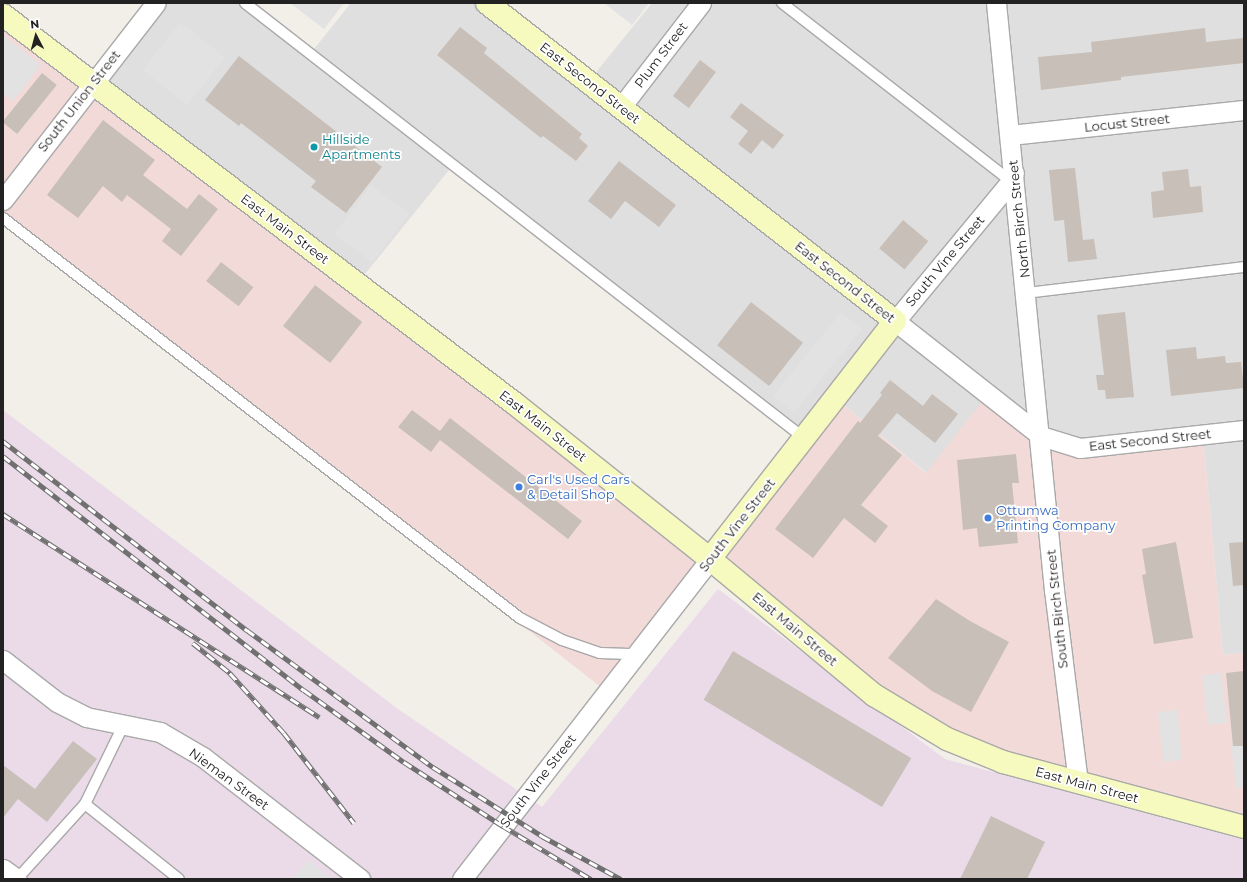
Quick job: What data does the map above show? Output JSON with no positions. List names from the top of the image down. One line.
{"streets":{"main road":["East Second Street","East Main Street","South Vine Street"],"street":["Plum Street","South Union Street","Locust Street","North Birch Street","South Birch Street","Nieman Street"]},"crossings":[["Plum Street","East Second Street"],["East Second Street","North Birch Street"],["East Second Street","South Vine Street"],["East Second Street","South Birch Street"],["South Union Street","East Main Street"],["Locust Street","North Birch Street"],["North Birch Street","South Vine Street"],["North Birch Street","South Birch Street"],["East Main Street","South Vine Street"],["East Main Street","South Birch Street"]],"places":["Hillside Apartments","Carl's Used Cars & Detail Shop","Ottumwa Printing Company"],"north":"top"}
